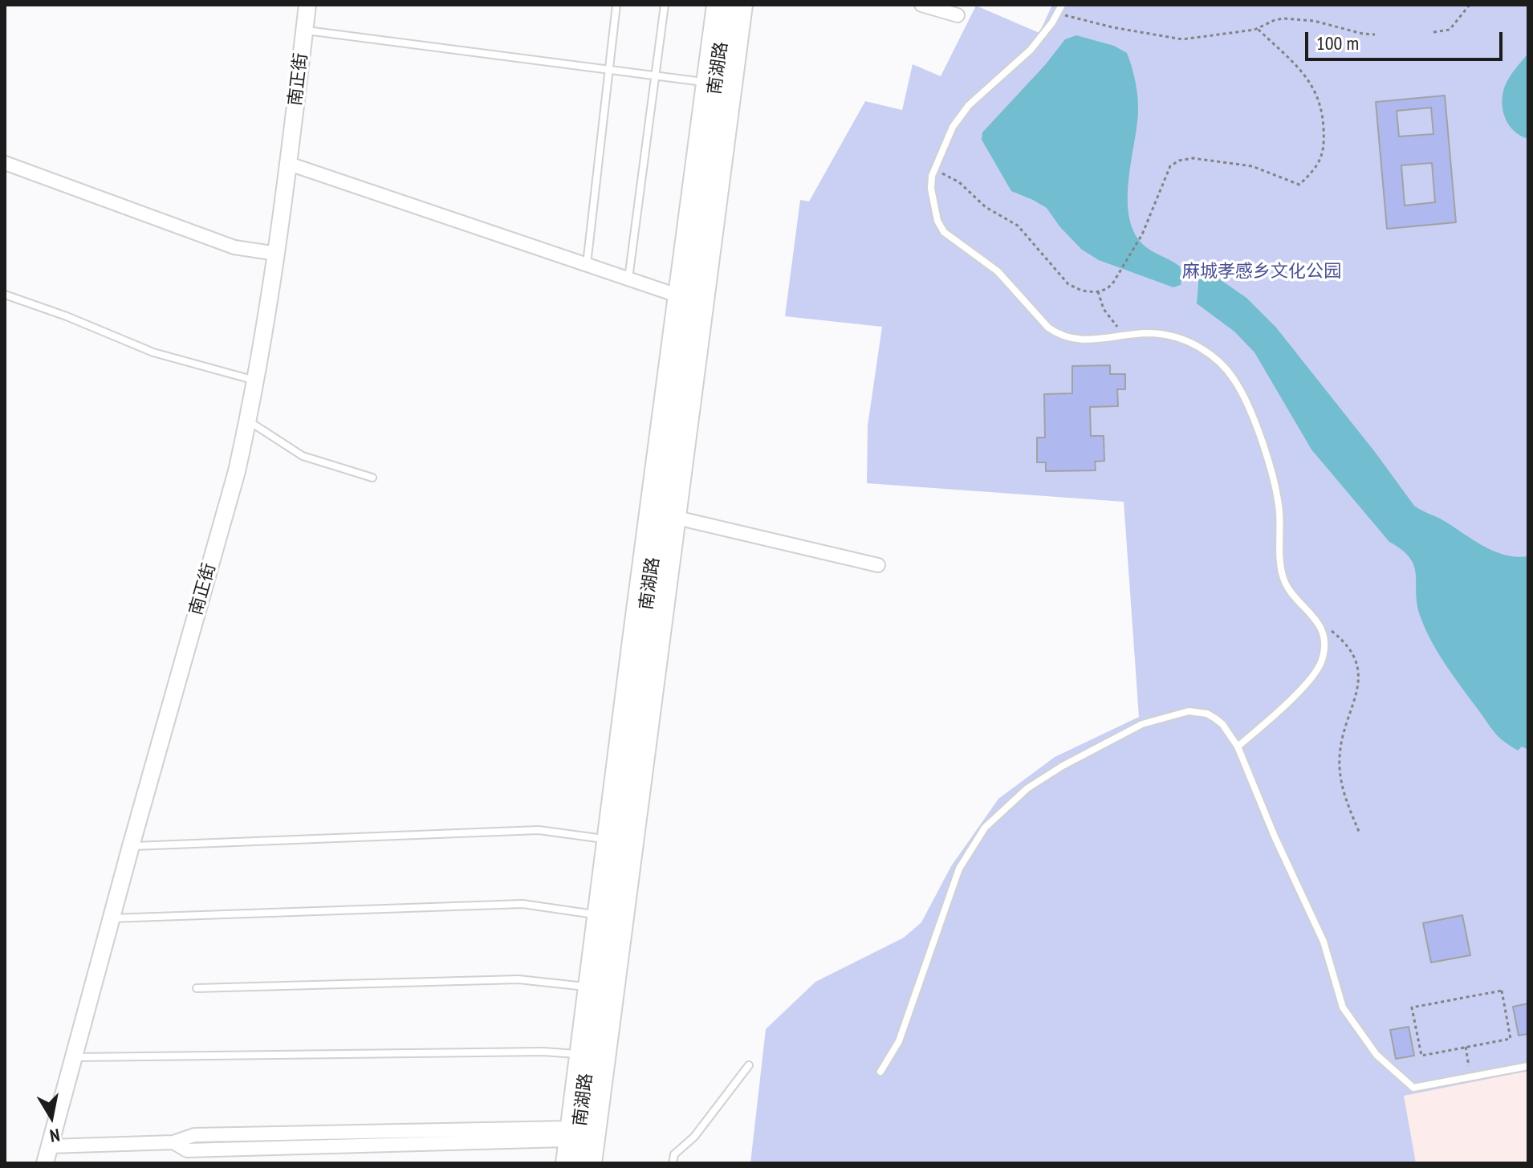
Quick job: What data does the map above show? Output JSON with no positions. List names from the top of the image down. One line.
{"streets":{"main road":["南湖路"],"street":["南正街"]},"parks":["麻城孝感乡文化公园"],"scale_bar":"100 m","north":"bottom"}
